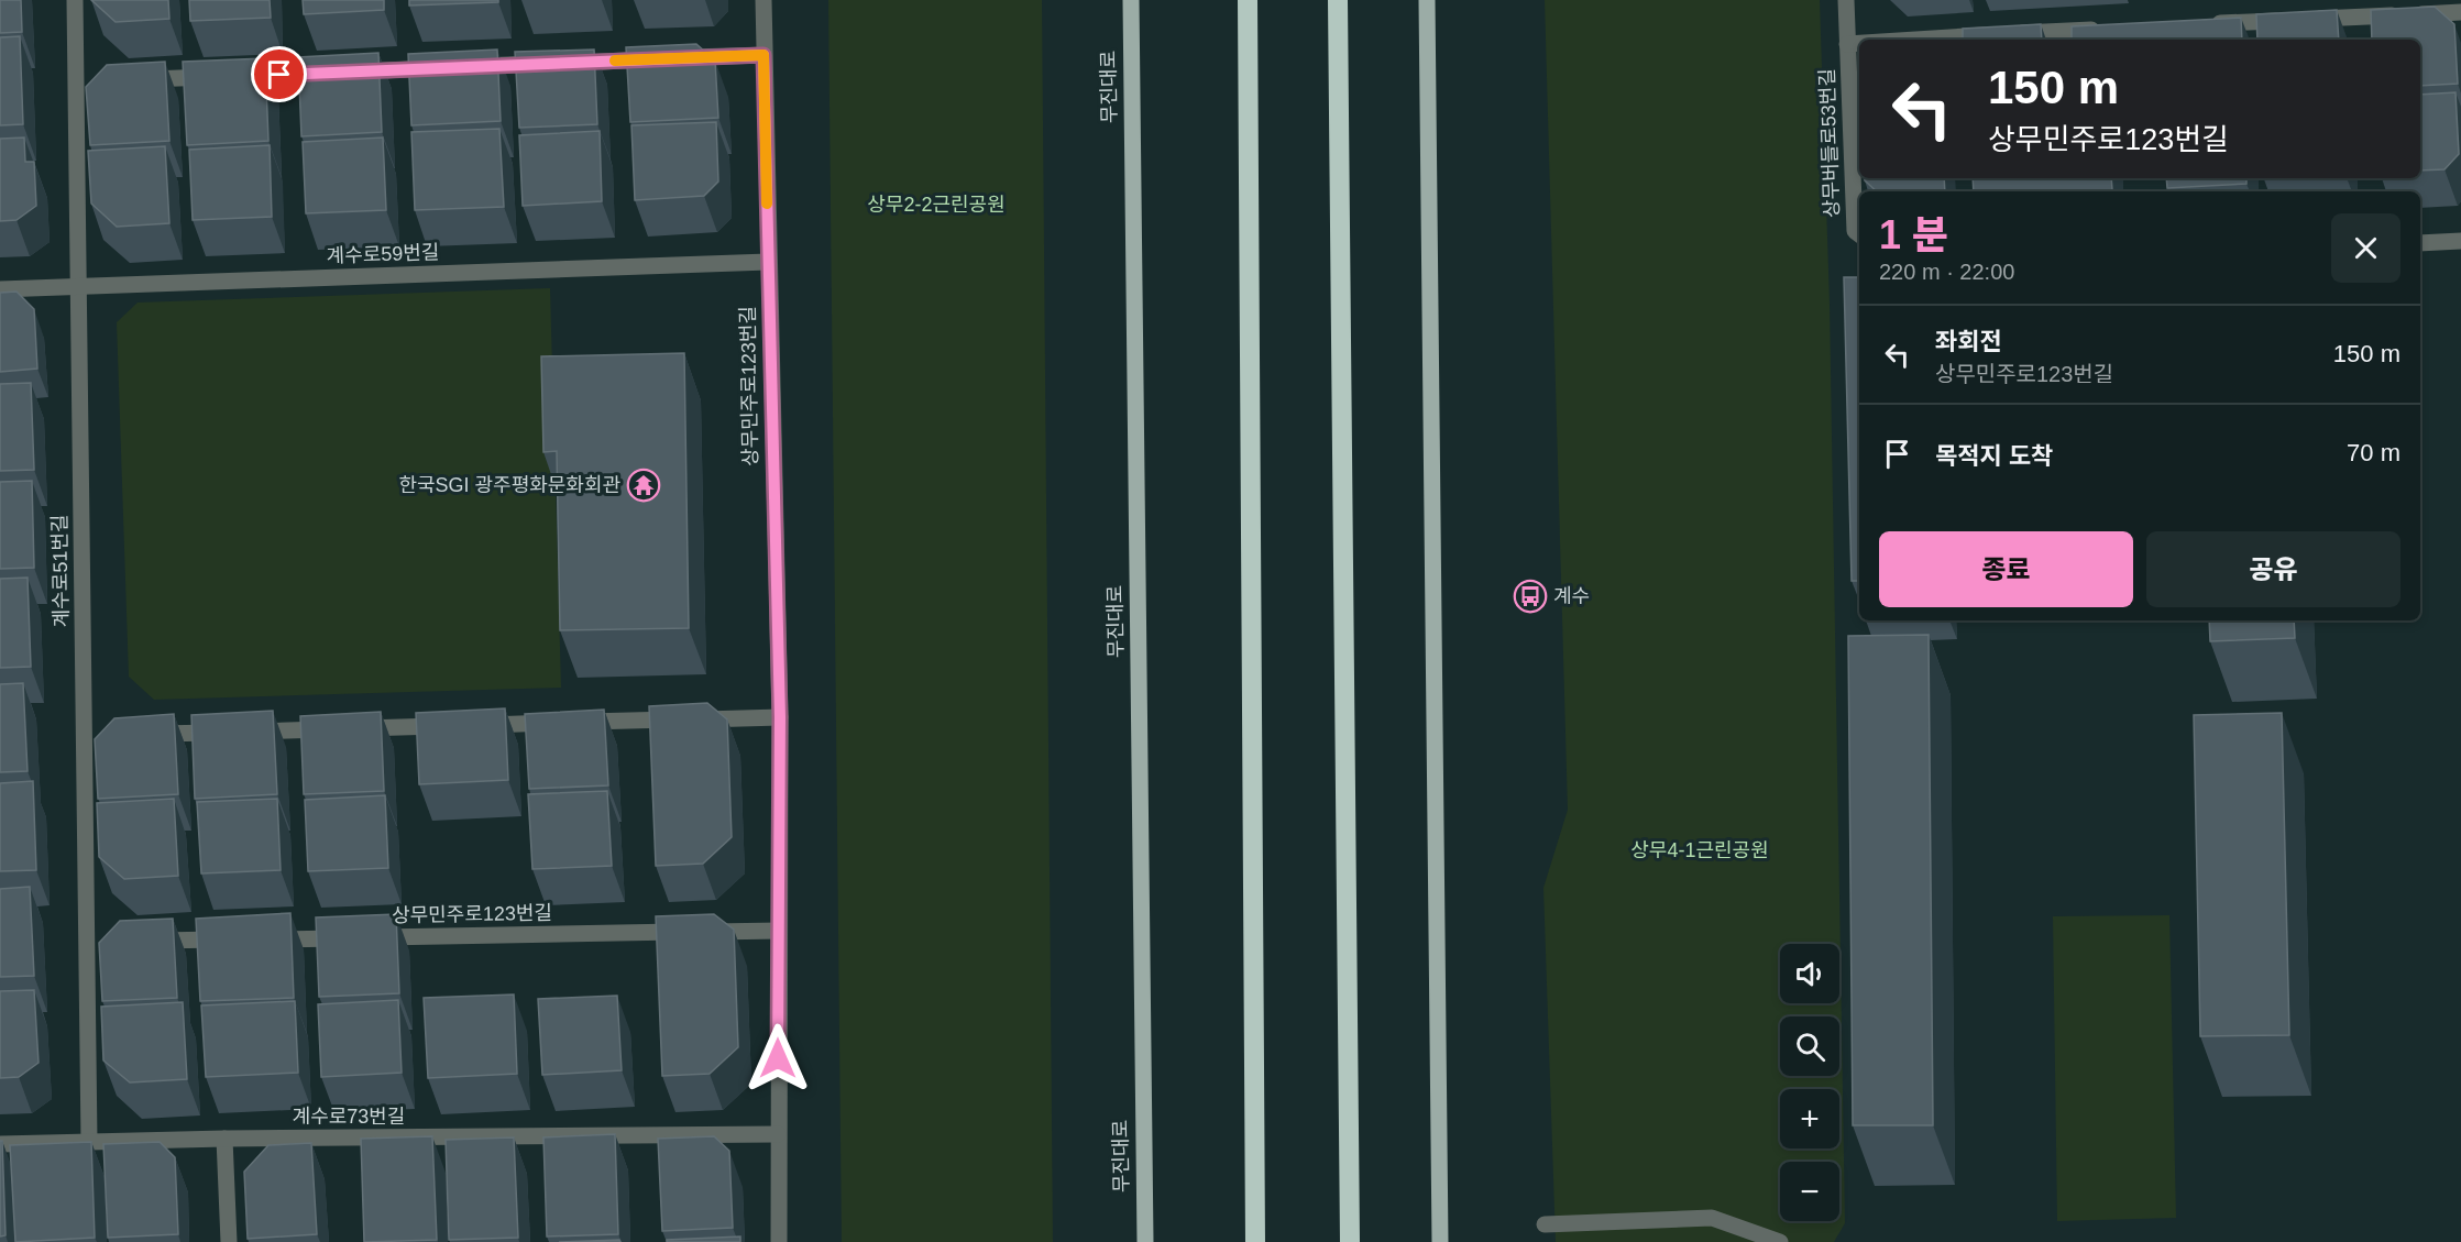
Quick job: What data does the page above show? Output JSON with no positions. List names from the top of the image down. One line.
{"streets":{"main road":["무진대로"],"street":["상무버들로53번길","계수로59번길","상무민주로123번길","계수로51번길","계수로73번길"]},"crossings":[["계수로59번길","상무민주로123번길"],["계수로59번길","계수로51번길"],["상무민주로123번길","계수로73번길"],["계수로51번길","계수로73번길"]],"parks":["상무2-2근린공원","상무4-1근린공원"],"places":{"temple":["한국SGI 광주평화문화회관"],"bus stop":["계수"]},"page":{"turn":["150 m","상무민주로123번길"],"heading":["1 분","220 m · 22:00"],"list":[{"name":"좌회전","note":"상무민주로123번길","value":"150 m"},{"name":"목적지 도착","value":"70 m"}],"buttons":["종료","공유"],"map_buttons":["+","−"]}}
